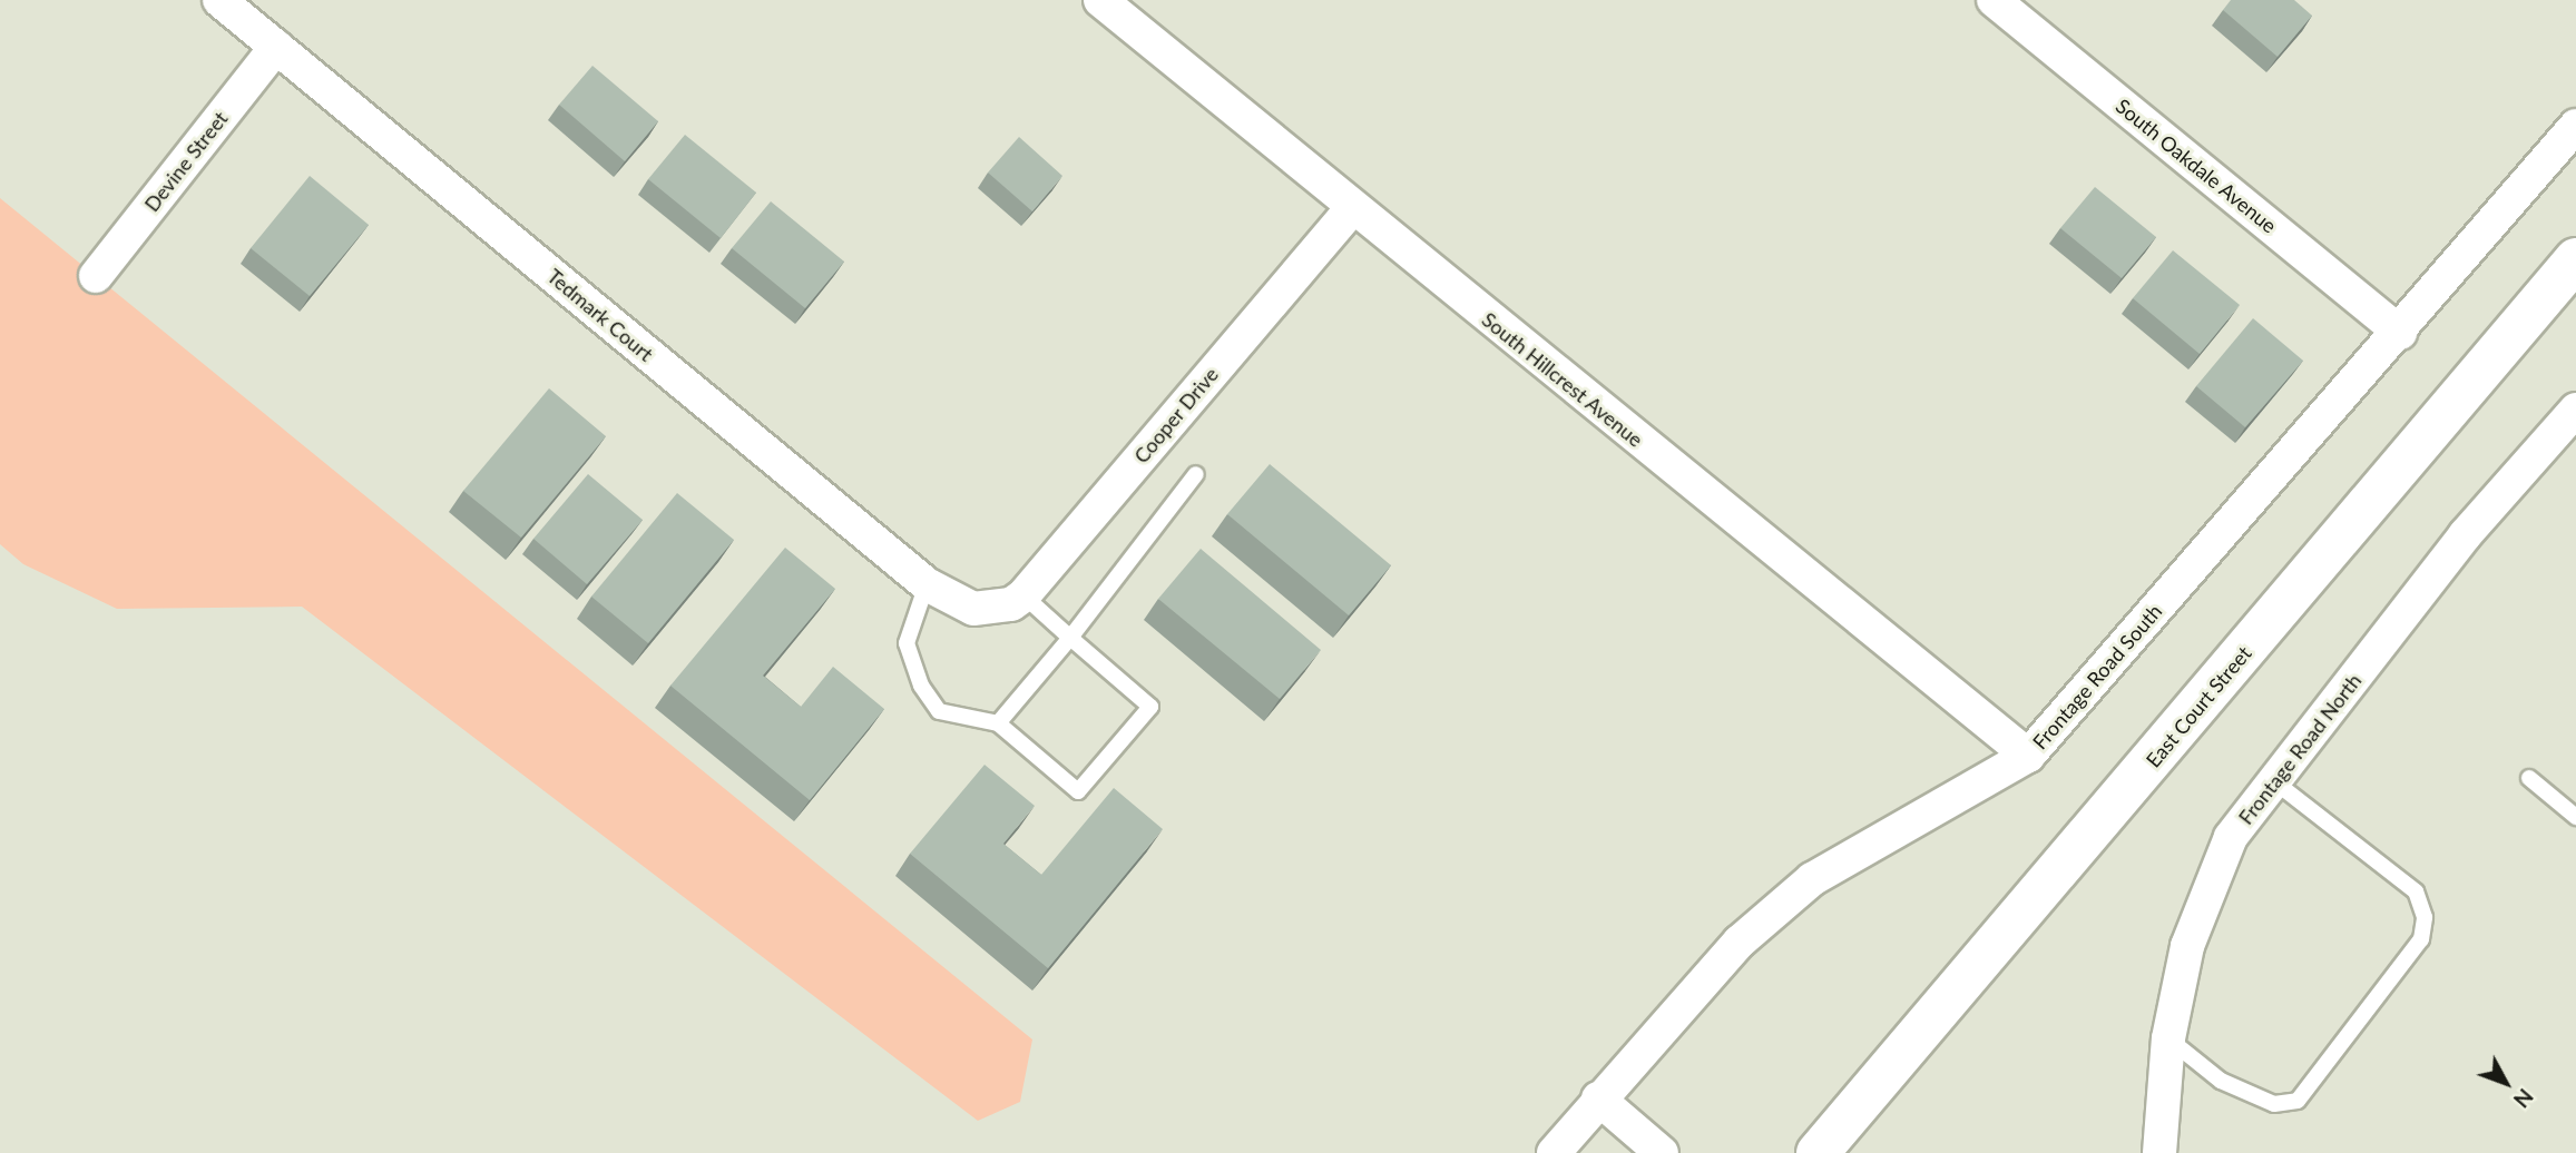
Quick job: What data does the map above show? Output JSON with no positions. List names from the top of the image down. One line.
{"streets":{"highway":["East Court Street"],"street":["Devine Street","South Oakdale Avenue","Tedmark Court","South Hillcrest Avenue","Cooper Drive","Frontage Road South","Frontage Road North"]},"crossings":[["Devine Street","Tedmark Court"],["South Oakdale Avenue","Frontage Road South"],["Tedmark Court","Cooper Drive"],["South Hillcrest Avenue","Cooper Drive"],["South Hillcrest Avenue","Frontage Road South"]],"north":"bottom right"}
